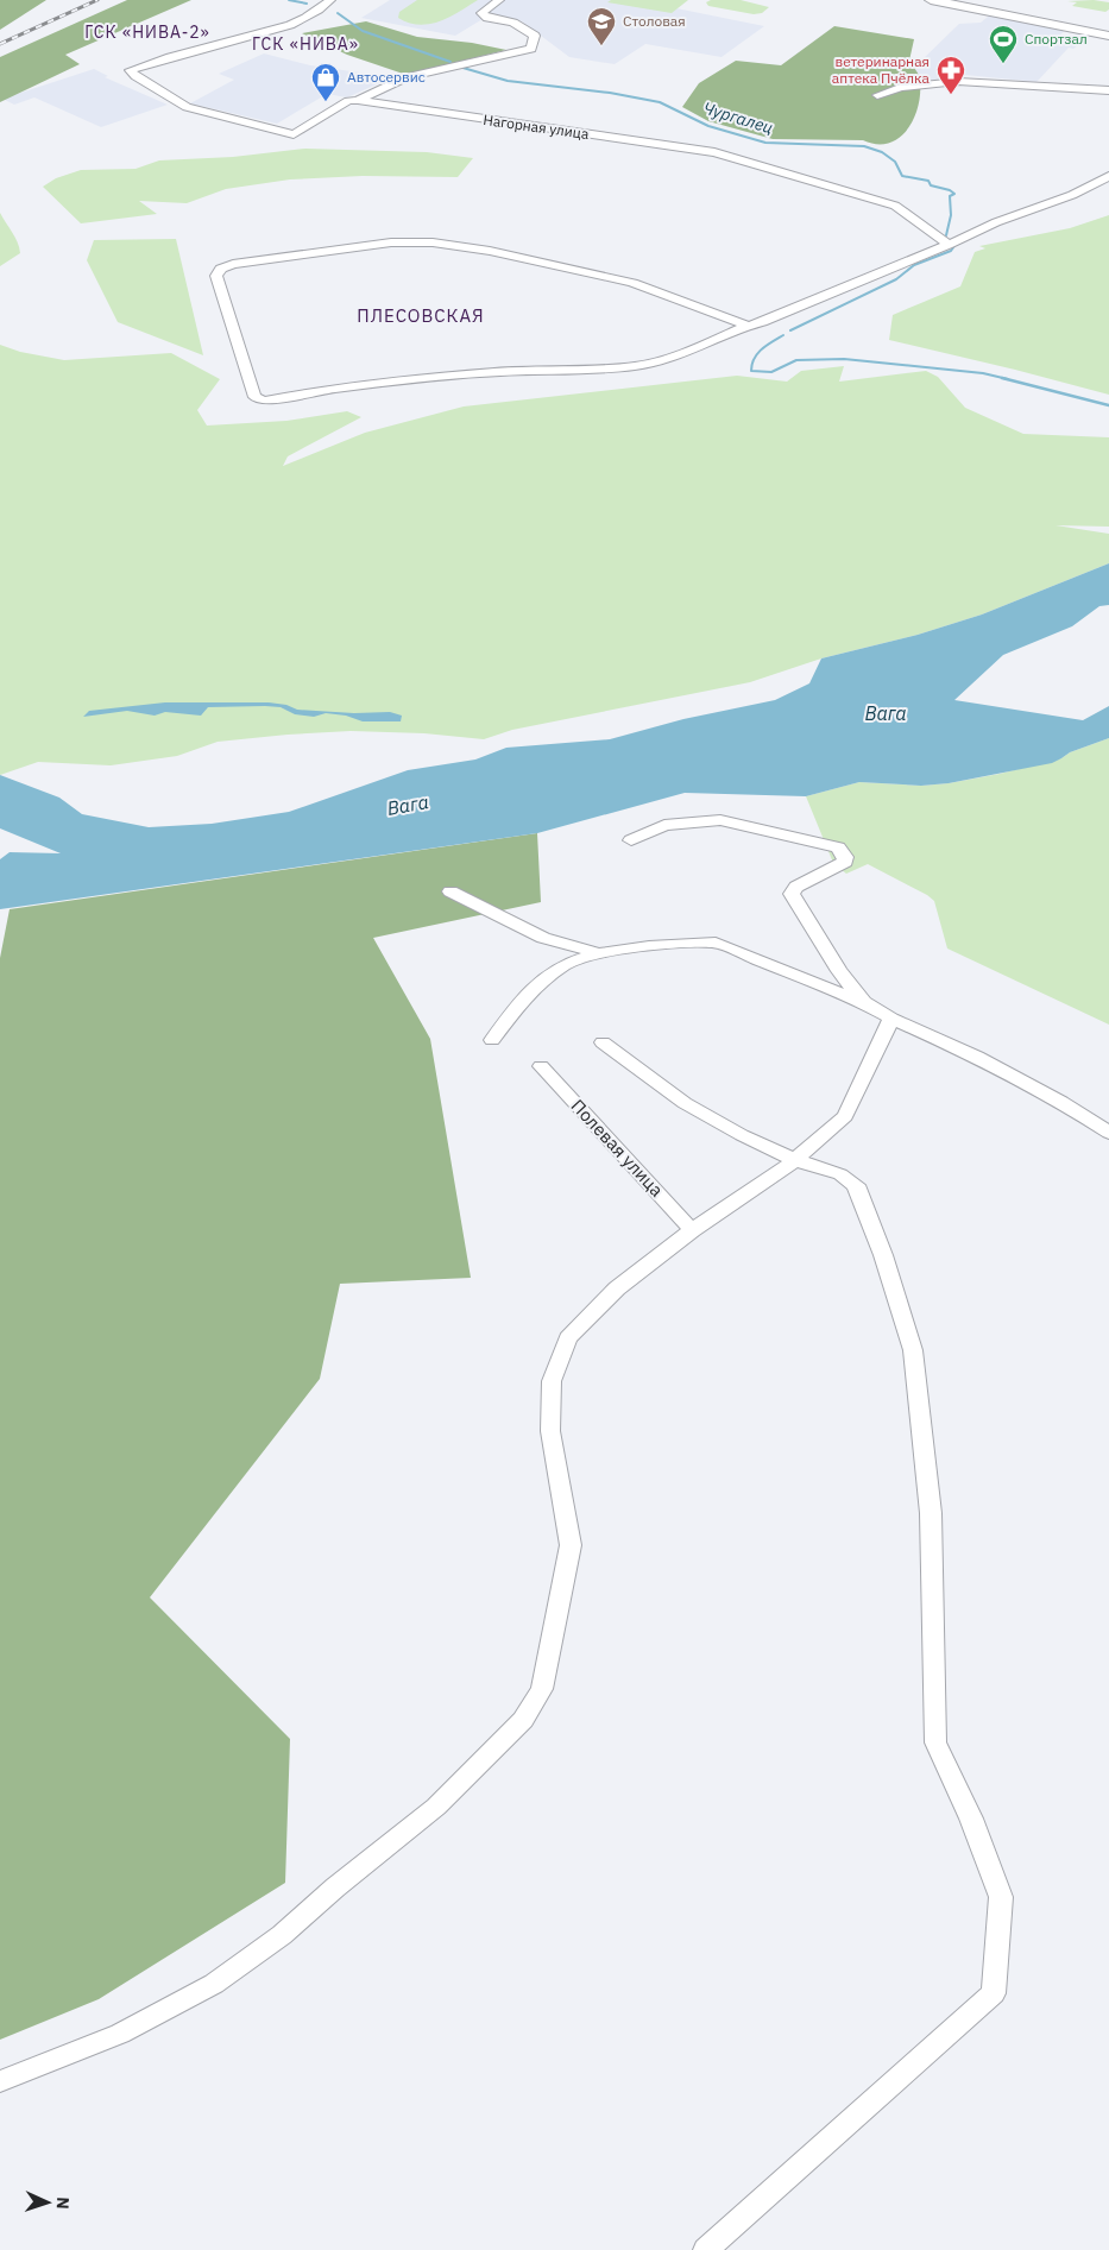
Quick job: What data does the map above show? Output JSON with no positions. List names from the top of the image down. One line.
{"streets":{"street":["Нагорная улица","Полевая улица"]},"districts":["ГСК «НИВА-2»","ГСК «НИВА»","ПЛЕСОВСКАЯ"],"water":["Чургалец","Вага"],"places":{"school or university":["Столовая"],"sports":["Спортзал"],"pharmacy":["ветеринарная аптека Пчёлка"],"shop":["Автосервис"]},"north":"right"}
